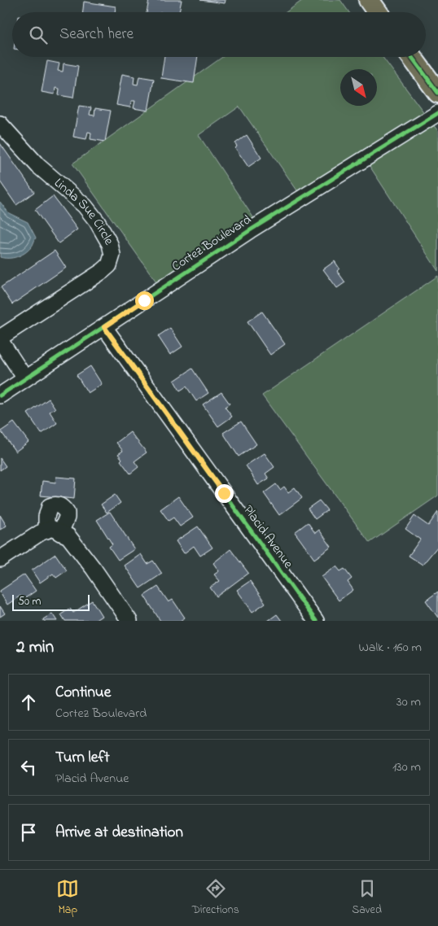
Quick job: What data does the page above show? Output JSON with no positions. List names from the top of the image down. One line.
{"streets":{"street":["Linda Sue Circle","Cortez Boulevard","Placid Avenue"]},"crossings":[["Linda Sue Circle","Cortez Boulevard"],["Cortez Boulevard","Placid Avenue"]],"scale_bar":"50 m","north":"bottom right","page":{"search":"Search here","scale":"50 m","heading":["2 min","Walk · 160 m"],"list":[["Continue","Cortez Boulevard","30 m"],["Turn left","Placid Avenue","130 m"],"Arrive at destination"],"nav":["Map","Directions","Saved"]}}
